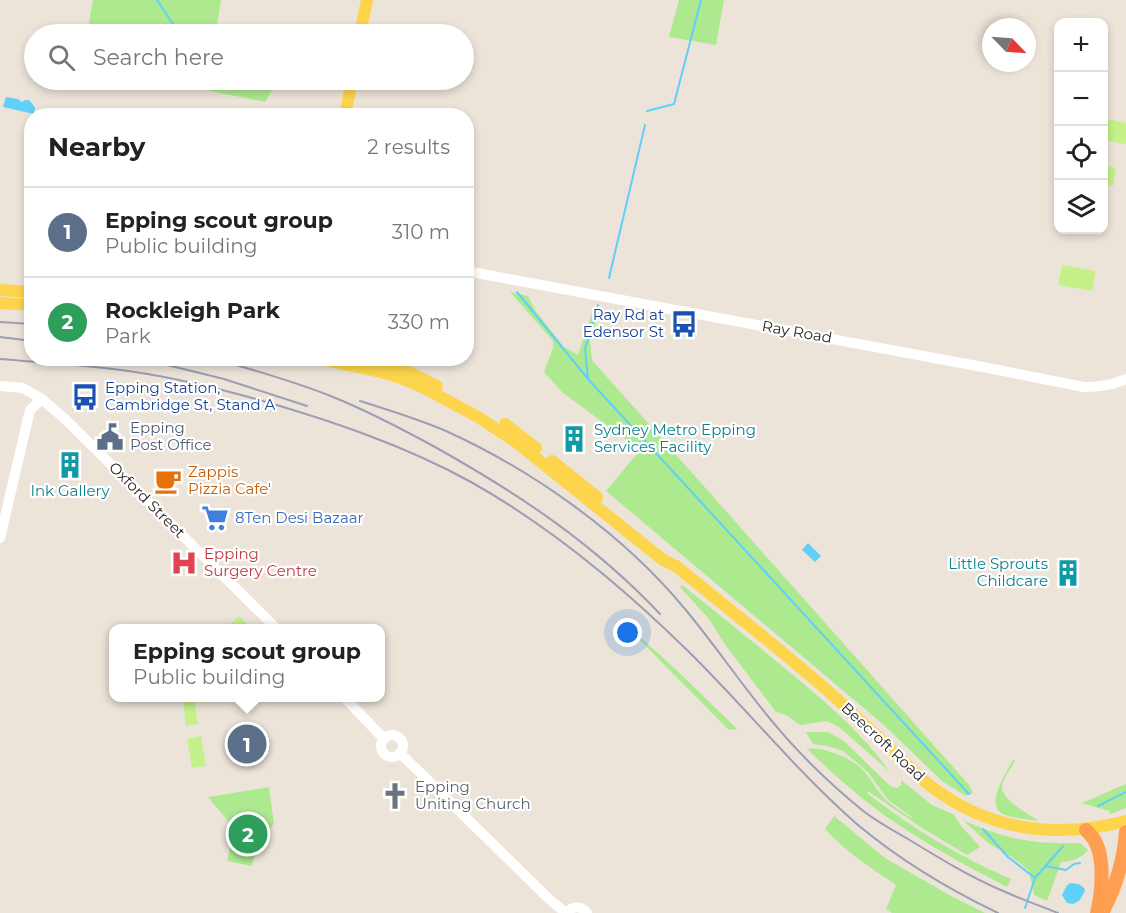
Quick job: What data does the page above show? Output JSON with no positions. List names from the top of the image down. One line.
{"streets":{"main road":["Beecroft Road"],"street":["Ray Road","Oxford Street"]},"places":{"bus stop":["Ray Rd at Edensor St","Epping Station, Cambridge St, Stand A"],"public building":["Epping Post Office"],"building":["Sydney Metro Epping Services Facility","Ink Gallery","Little Sprouts Childcare"],"cafe":["Zappis Pizzia Cafe'"],"supermarket":["8Ten Desi Bazaar"],"hospital":["Epping Surgery Centre"],"church":["Epping Uniting Church"]},"north":"bottom right","page":{"map_buttons":["+","−"],"search":"Search here","heading":["Nearby","2 results"],"list":[{"mark":"1","name":"Epping scout group","note":"Public building","value":"310 m"},{"mark":"2","name":"Rockleigh Park","note":"Park","value":"330 m"}],"popup":["Epping scout group","Public building"],"pins":["1","2"]}}
